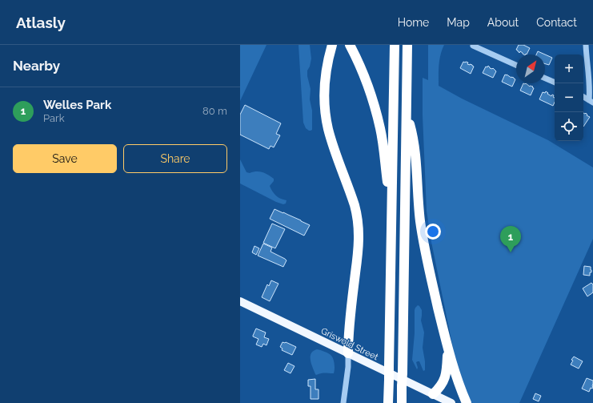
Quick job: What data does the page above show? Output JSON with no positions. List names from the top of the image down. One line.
{"streets":{"main road":["Griswold Street"]},"north":"top right","page":{"header":"Atlasly","nav":["Home","Map","About","Contact"],"heading":"Nearby","map_buttons":["+","−"],"list":[{"mark":"1","name":"Welles Park","note":"Park","value":"80 m"}],"buttons":["Save","Share"],"pins":"1"}}
